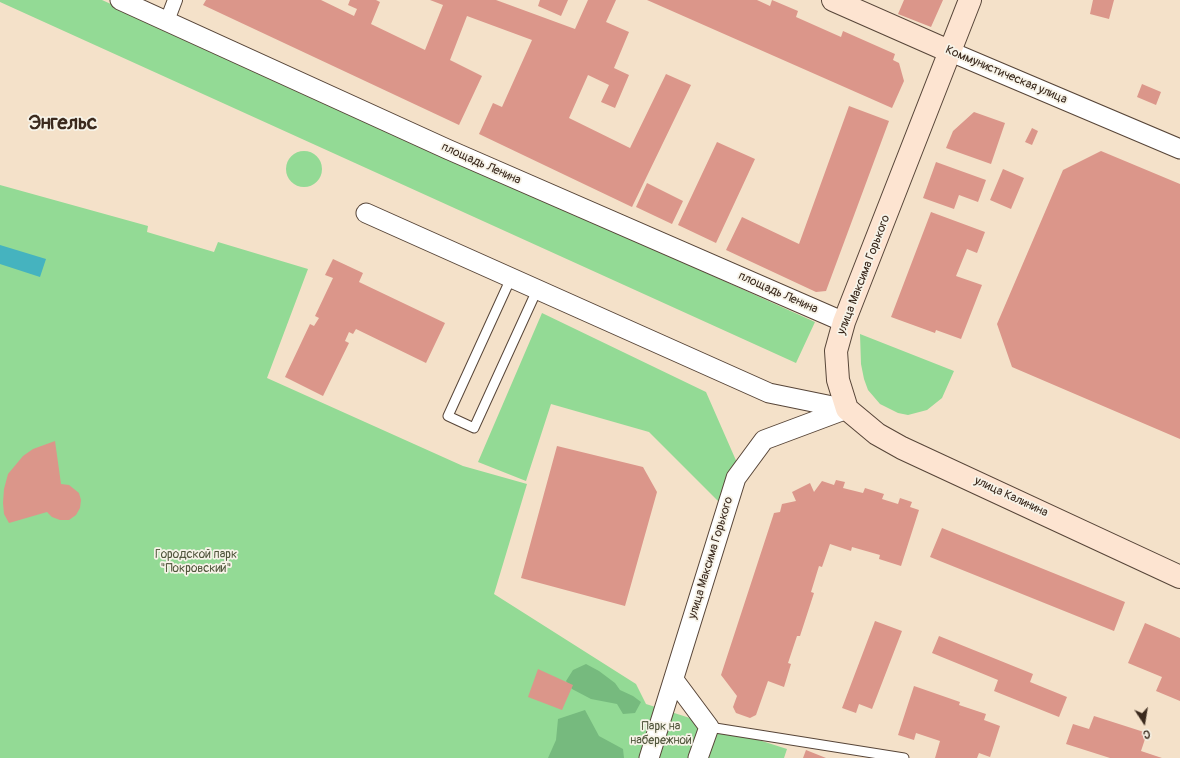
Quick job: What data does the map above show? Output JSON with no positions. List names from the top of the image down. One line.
{"streets":{"main road":["Коммунистическая улица","улица Максима Горького","улица Калинина"],"street":["площадь Ленина"]},"crossings":[["Коммунистическая улица","улица Максима Горького"],["площадь Ленина","улица Максима Горького"],["улица Максима Горького","улица Калинина"]],"districts":["Энгельс"],"parks":["Городской парк \"Покровский\"","Парк на набережной"],"north":"bottom"}
